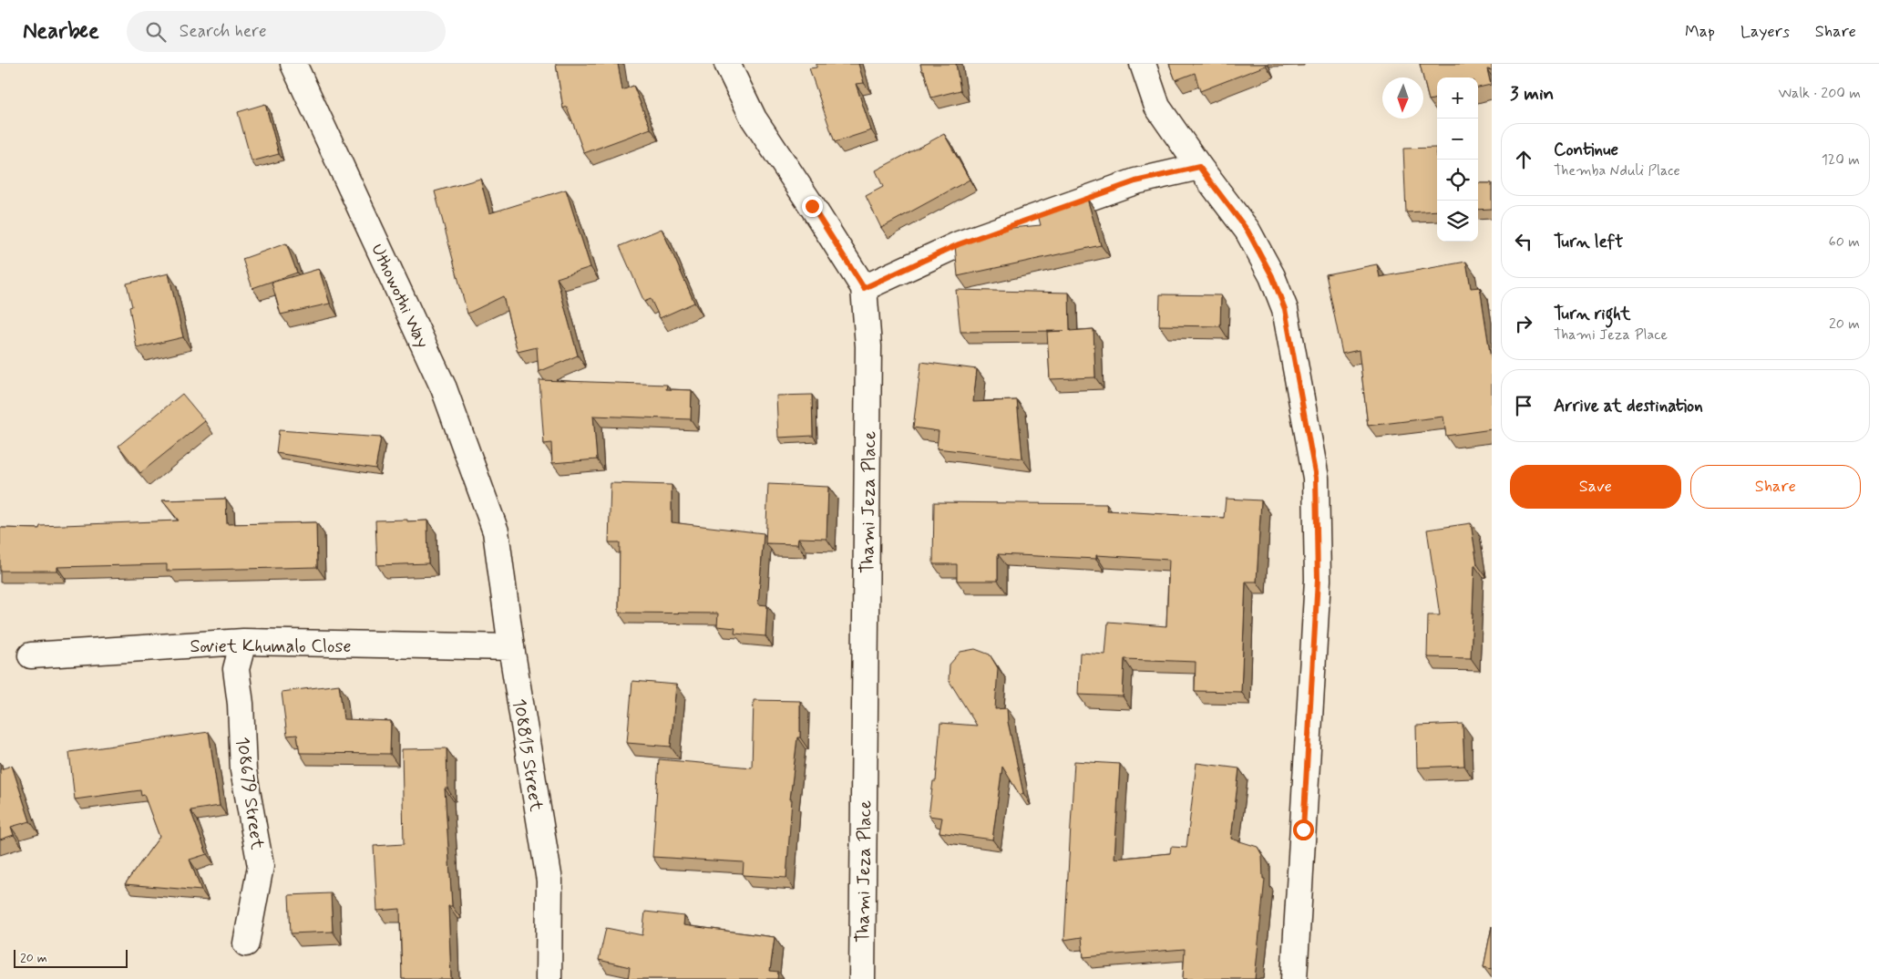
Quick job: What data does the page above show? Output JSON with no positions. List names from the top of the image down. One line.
{"streets":{"street":["Uthowothi Way","Thami Jeza Place","Soviet Khumalo Close","108815 Street","108679 Street"]},"crossings":[["Uthowothi Way","108815 Street"],["Soviet Khumalo Close","108815 Street"],["Soviet Khumalo Close","108679 Street"]],"scale_bar":"20 m","north":"bottom","page":{"header":"Nearbee","search":"Search here","nav":["Map","Layers","Share"],"heading":["3 min","Walk · 200 m"],"map_buttons":["+","−"],"list":[["Continue","Themba Nduli Place","120 m"],["Turn left","60 m"],["Turn right","Thami Jeza Place","20 m"],"Arrive at destination"],"buttons":["Save","Share"],"scale":"20 m"}}
